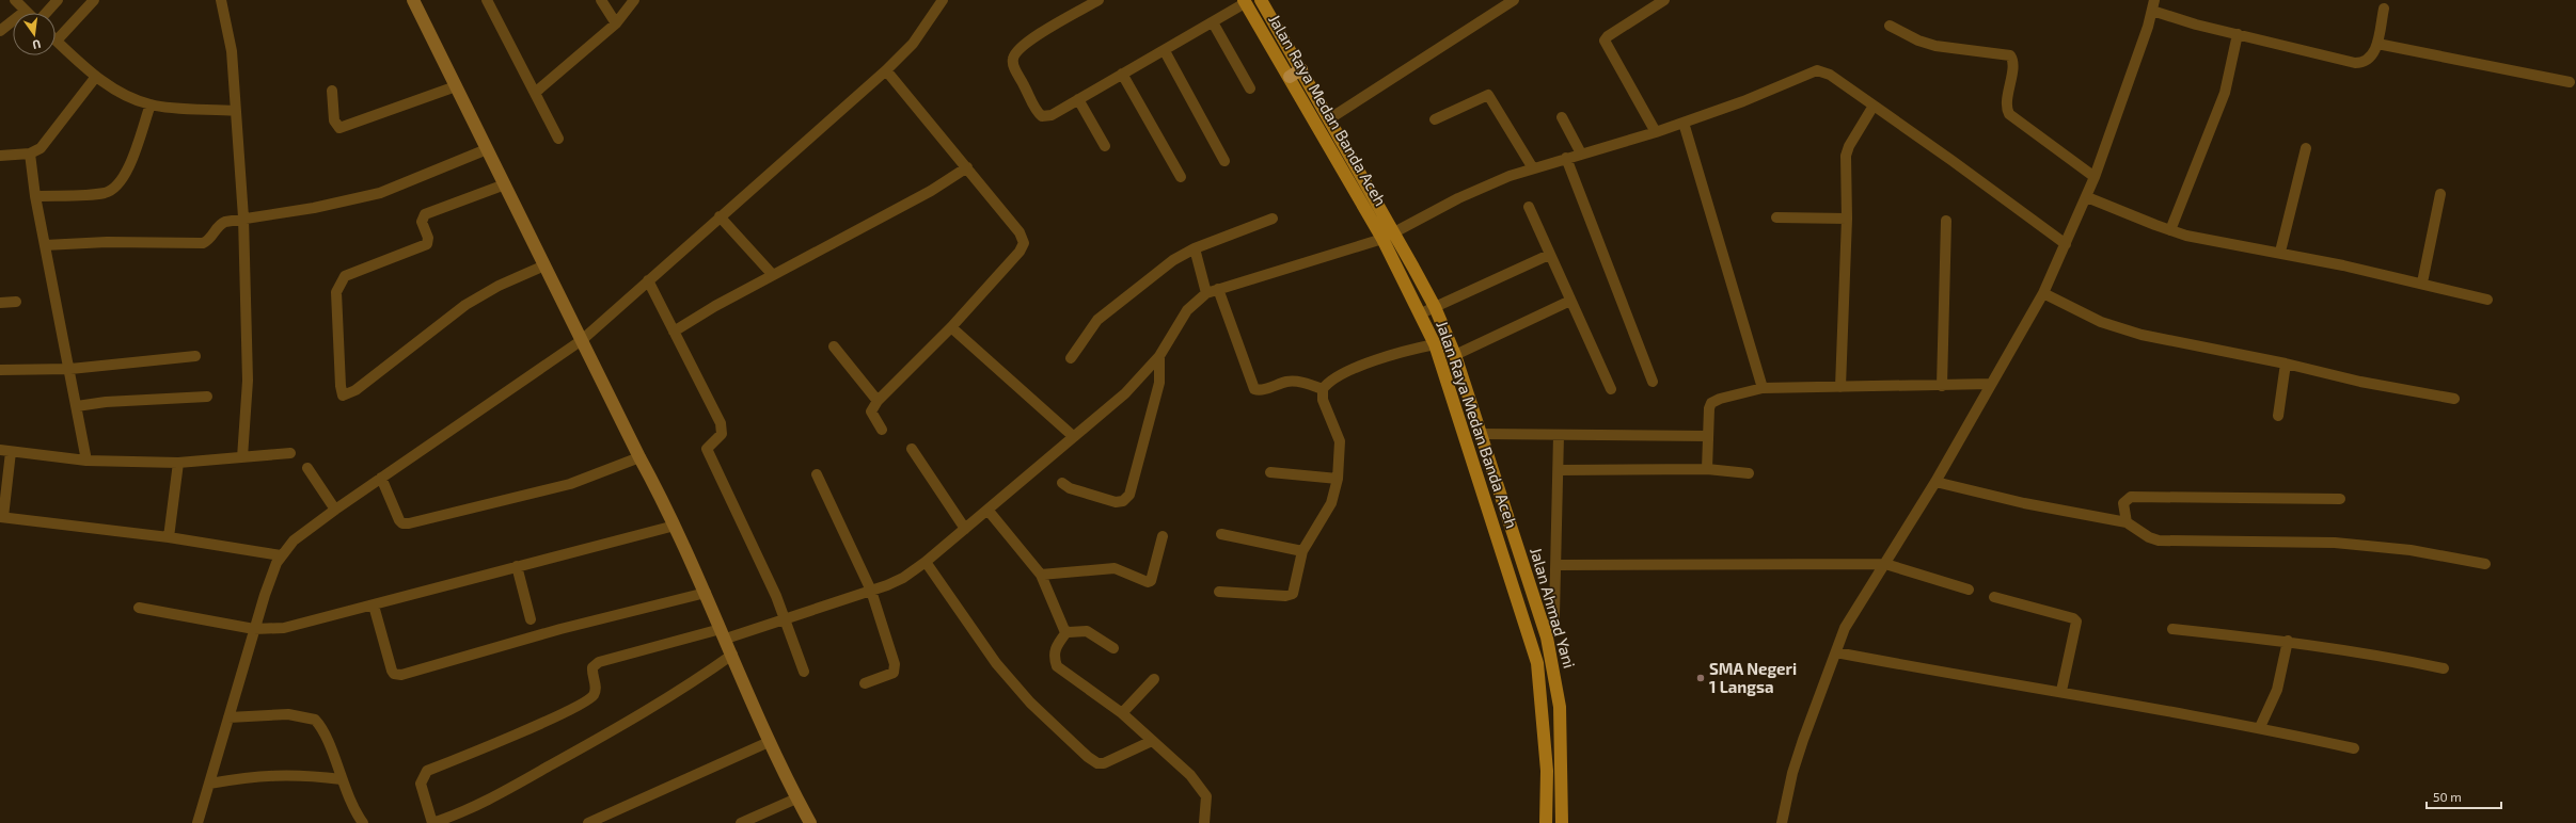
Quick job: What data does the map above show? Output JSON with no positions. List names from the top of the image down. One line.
{"streets":{"main road":["Jalan Raya Medan Banda Aceh","Jalan Ahmad Yani"]},"crossings":[["Jalan Raya Medan Banda Aceh","Jalan Ahmad Yani"]],"places":["SMA Negeri 1 Langsa"],"scale_bar":"50 m","north":"bottom"}
